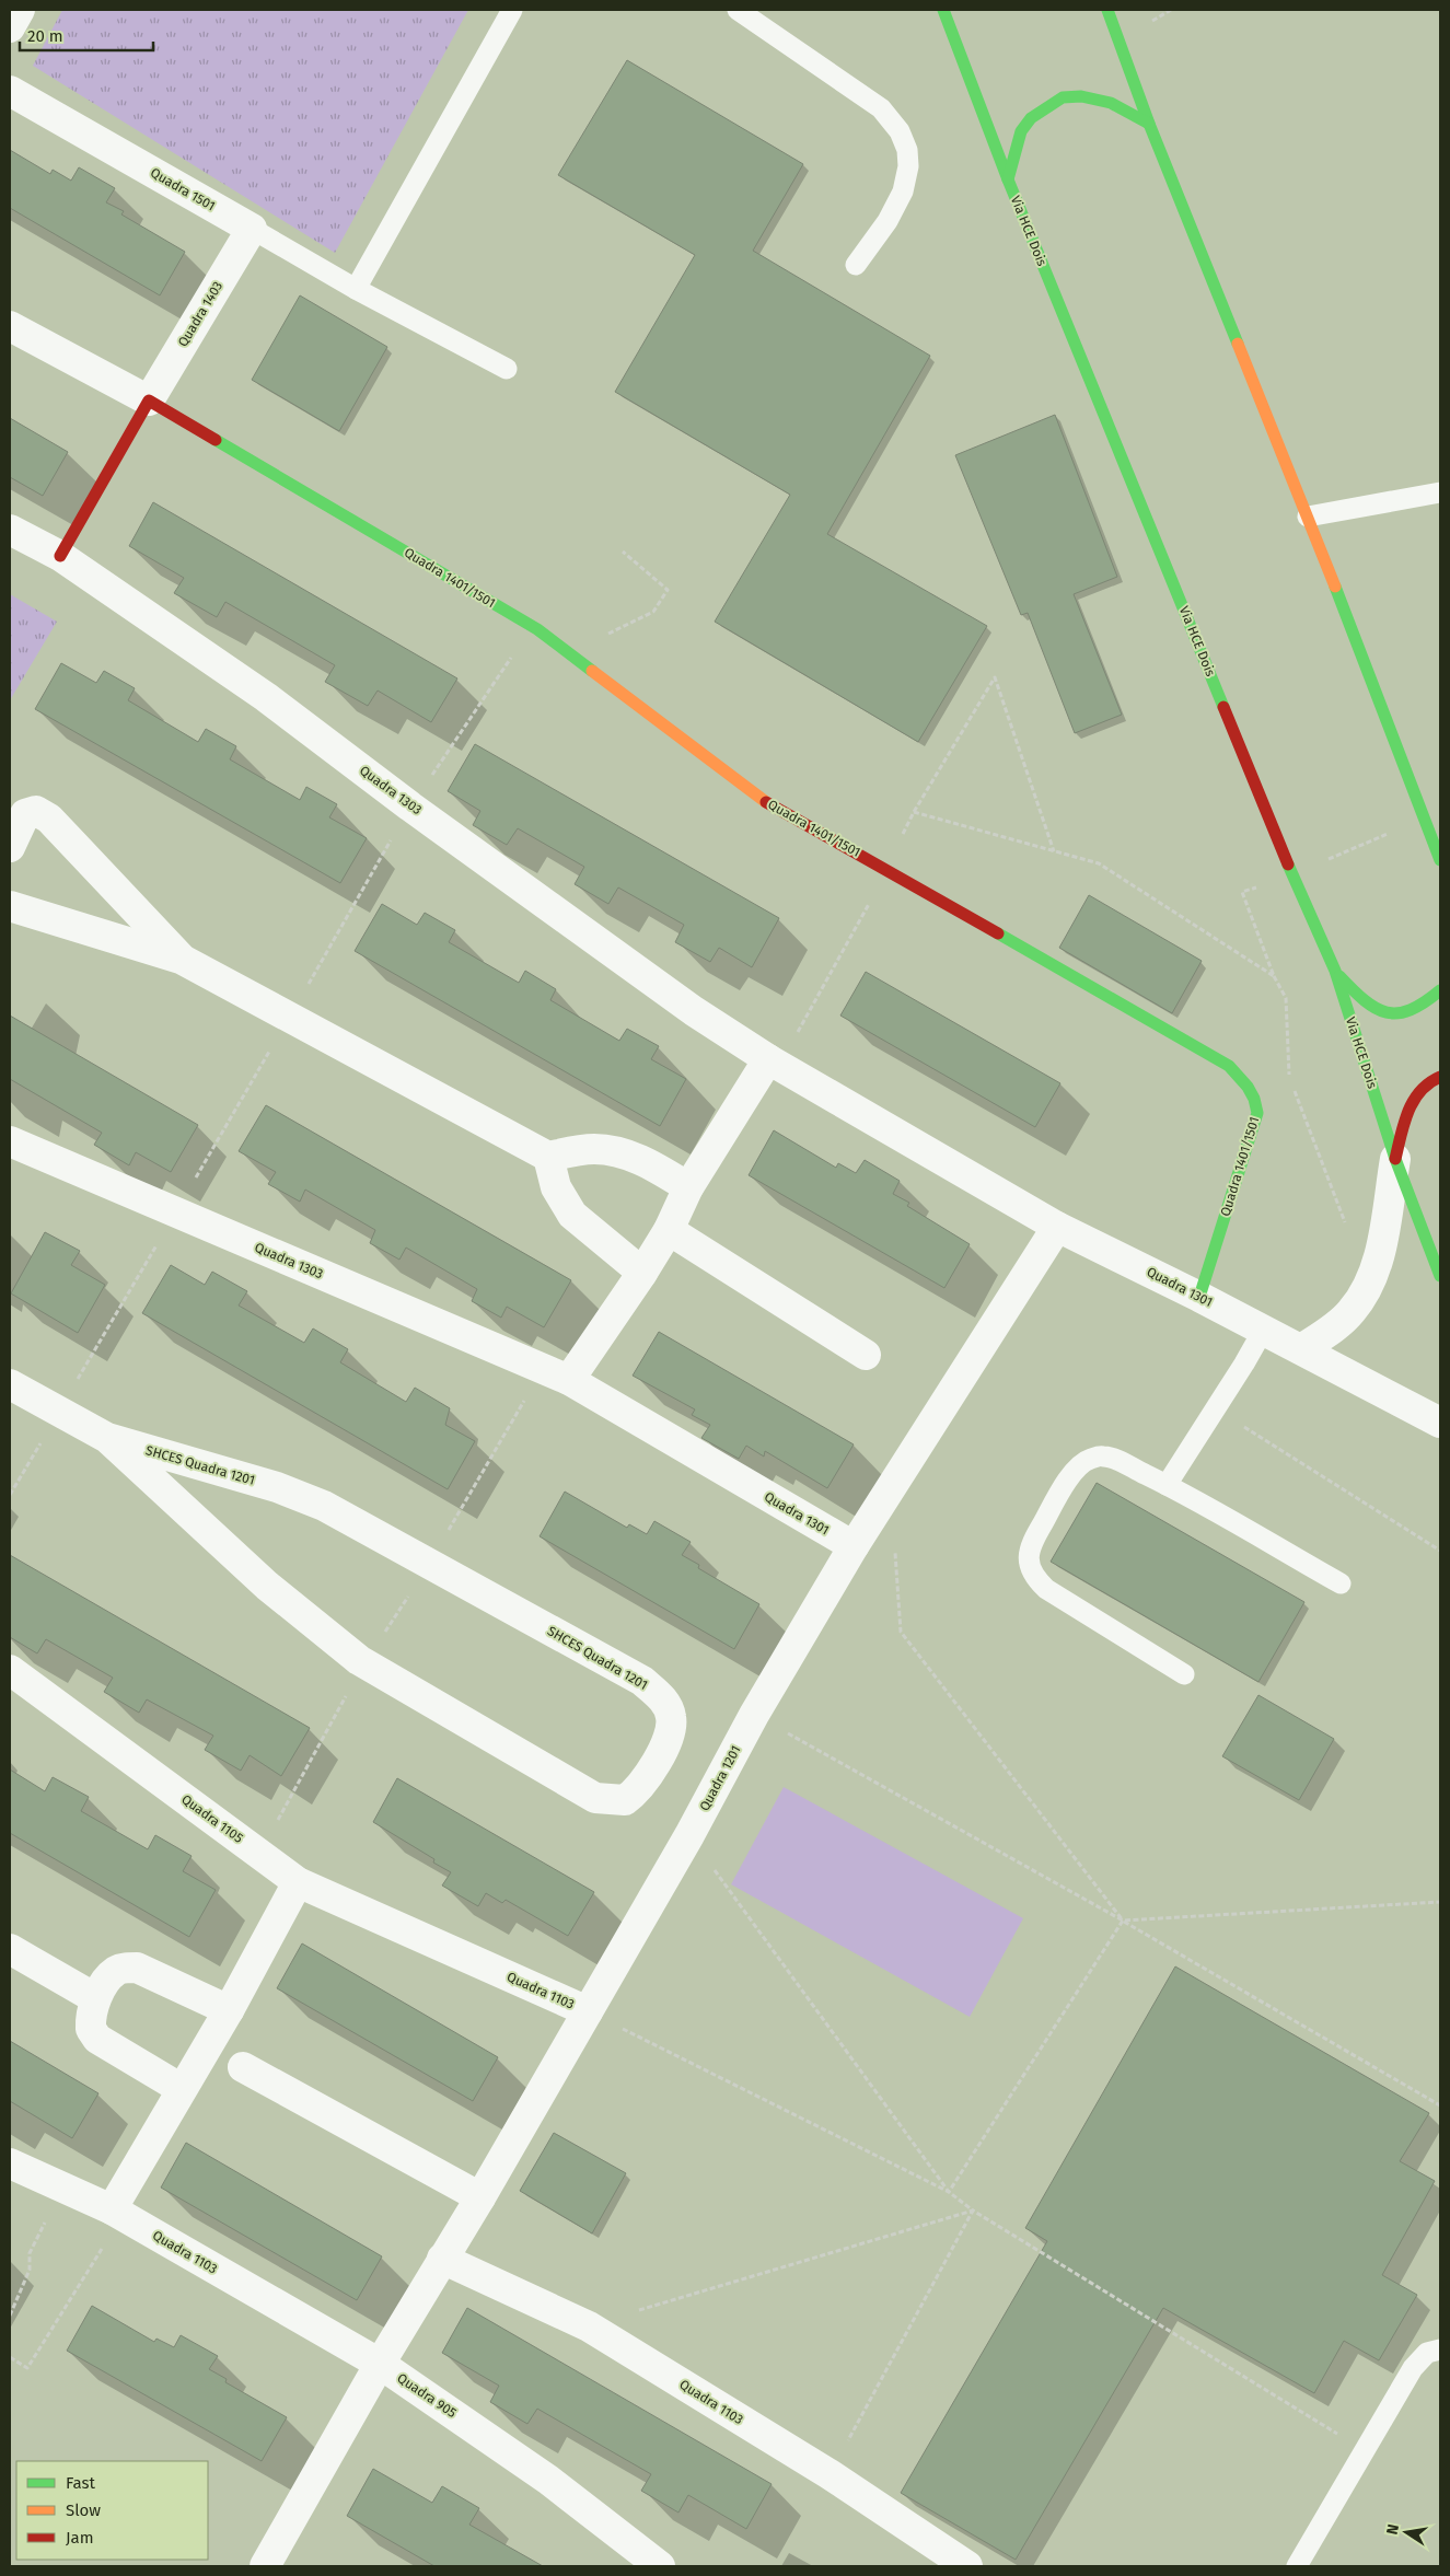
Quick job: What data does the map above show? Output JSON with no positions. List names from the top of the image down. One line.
{"streets":{"main road":["Via HCE Dois","Quadra 1403","Quadra 1401/1501"],"street":["Quadra 1501","Quadra 1303","Quadra 1301","SHCES Quadra 1201","Quadra 1201","Quadra 1105","Quadra 1103","Quadra 905"]},"crossings":[["Quadra 1501","Quadra 1403"],["Quadra 1403","Quadra 1401/1501"],["Quadra 1403","Quadra 1303"],["Quadra 1401/1501","Quadra 1301"],["Quadra 1303","Quadra 1301"],["Quadra 1301","Quadra 1201"],["Quadra 1201","Quadra 1103"],["Quadra 1105","Quadra 1103"],["Quadra 1103","Quadra 905"]],"legend":["Fast","Slow","Jam"],"scale_bar":"20 m","north":"left"}
